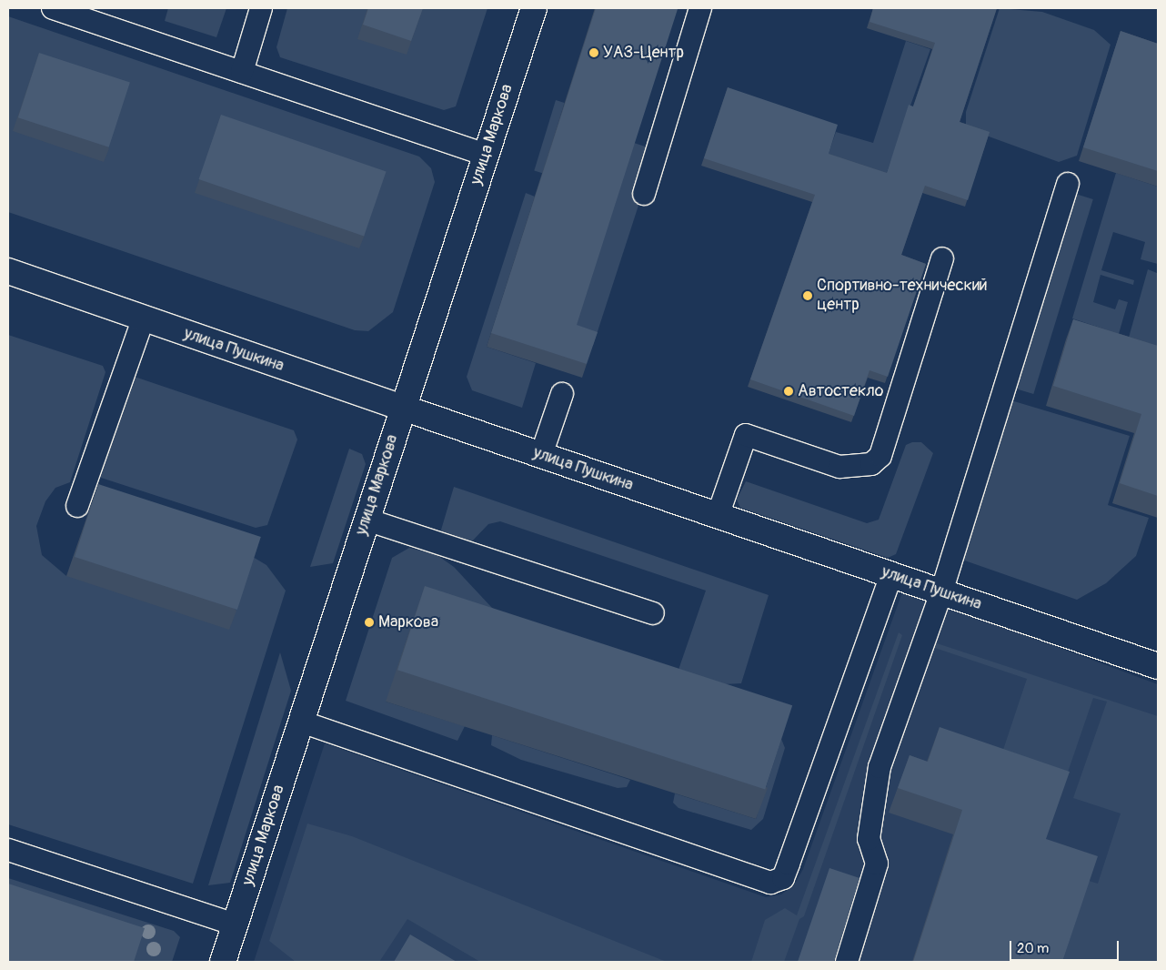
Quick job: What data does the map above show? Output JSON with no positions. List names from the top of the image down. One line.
{"streets":{"street":["улица Маркова","улица Пушкина"]},"crossings":[["улица Маркова","улица Пушкина"]],"places":["УАЗ-Центр","Спортивно-технический центр","Автостекло","Маркова"],"scale_bar":"20 m"}
